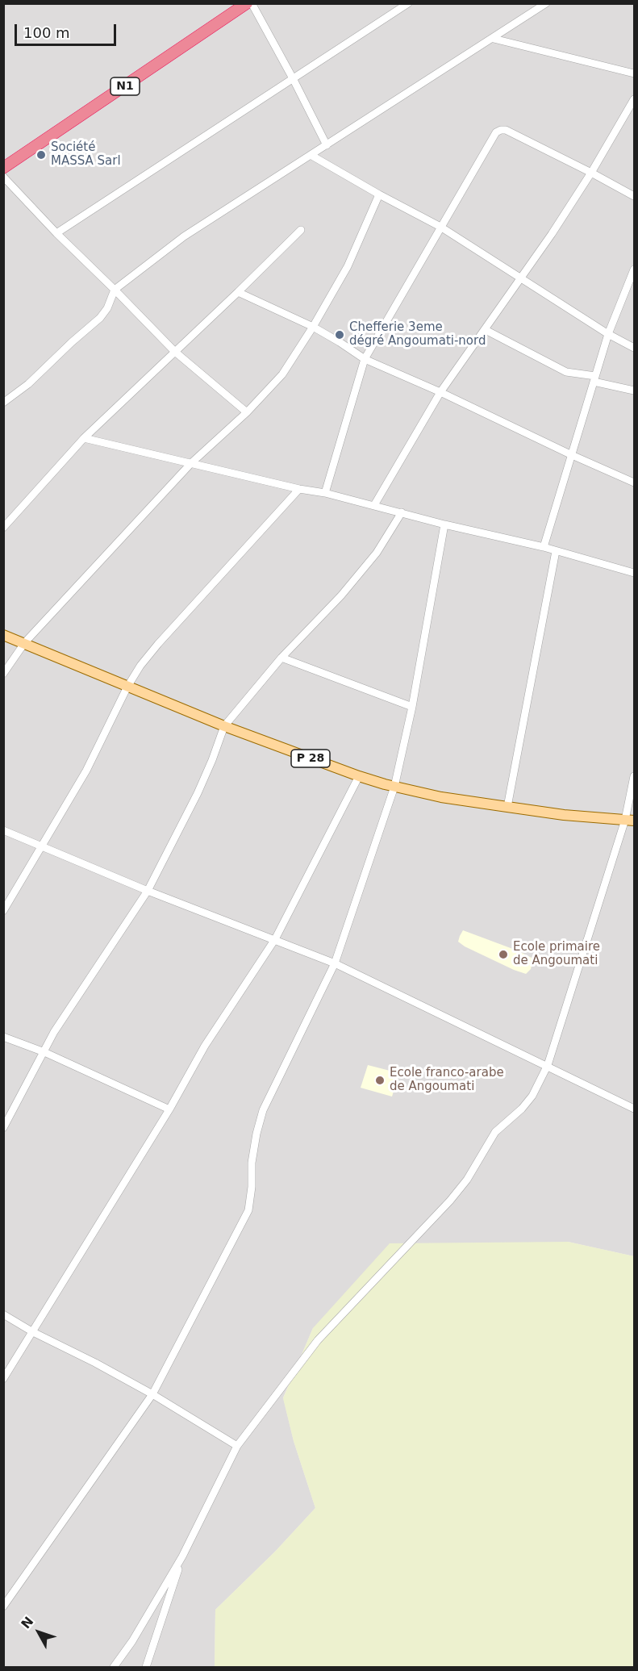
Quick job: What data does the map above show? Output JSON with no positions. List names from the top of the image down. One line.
{"streets":{"highway":["N1"],"main road":["P 28"]},"places":["Société MASSA Sarl","Chefferie 3eme dégré Angoumati-nord","Ecole primaire de Angoumati","Ecole franco-arabe de Angoumati"],"scale_bar":"100 m","north":"top left"}
